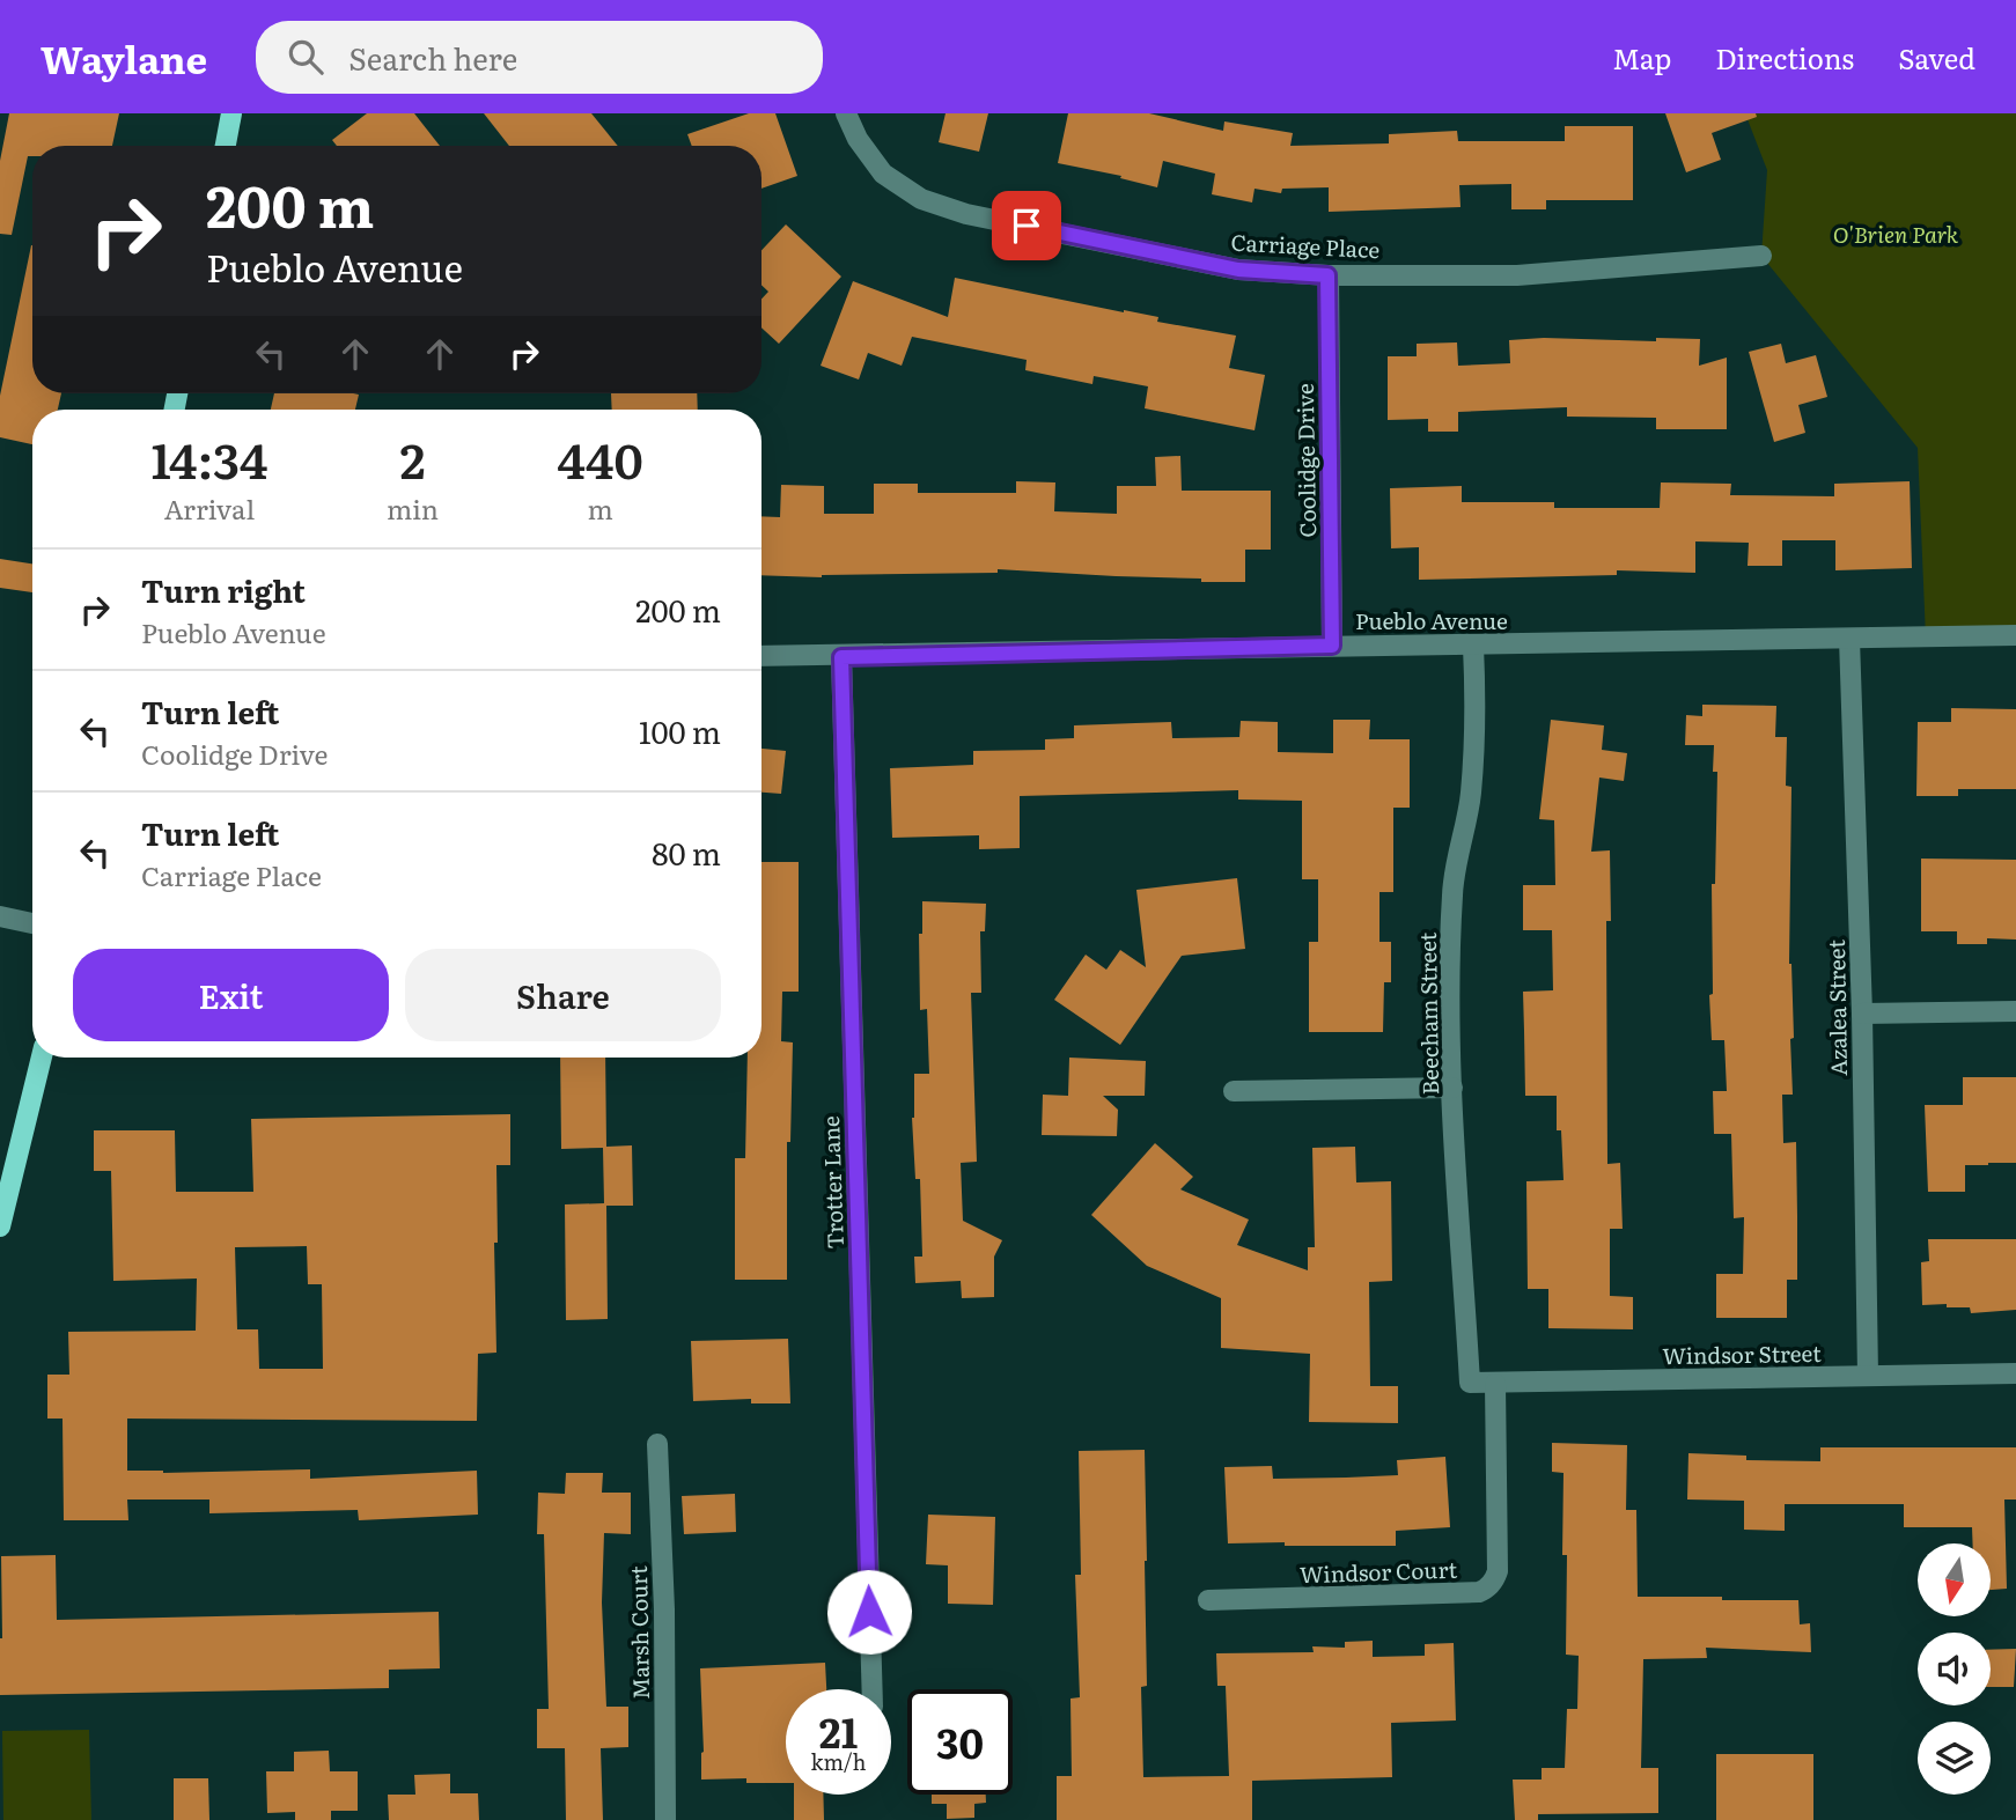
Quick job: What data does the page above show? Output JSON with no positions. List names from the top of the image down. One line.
{"streets":{"street":["Carriage Place","Coolidge Drive","Pueblo Avenue","Azalea Street","Beecham Street","Trotter Lane","Windsor Street","Windsor Court","Marsh Court"]},"crossings":[["Carriage Place","Coolidge Drive"],["Coolidge Drive","Pueblo Avenue"],["Pueblo Avenue","Azalea Street"],["Pueblo Avenue","Beecham Street"],["Pueblo Avenue","Trotter Lane"],["Azalea Street","Windsor Street"],["Beecham Street","Windsor Street"],["Windsor Street","Windsor Court"]],"parks":["O'Brien Park"],"north":"bottom","page":{"header":"Waylane","search":"Search here","nav":["Map","Directions","Saved"],"turn":["200 m","Pueblo Avenue"],"eta":["14:34","Arrival","2","min","440","m"],"list":[{"name":"Turn right","note":"Pueblo Avenue","value":"200 m"},{"name":"Turn left","note":"Coolidge Drive","value":"100 m"},{"name":"Turn left","note":"Carriage Place","value":"80 m"}],"buttons":["Exit","Share"],"speed":"21 km/h","limit":"30"}}
